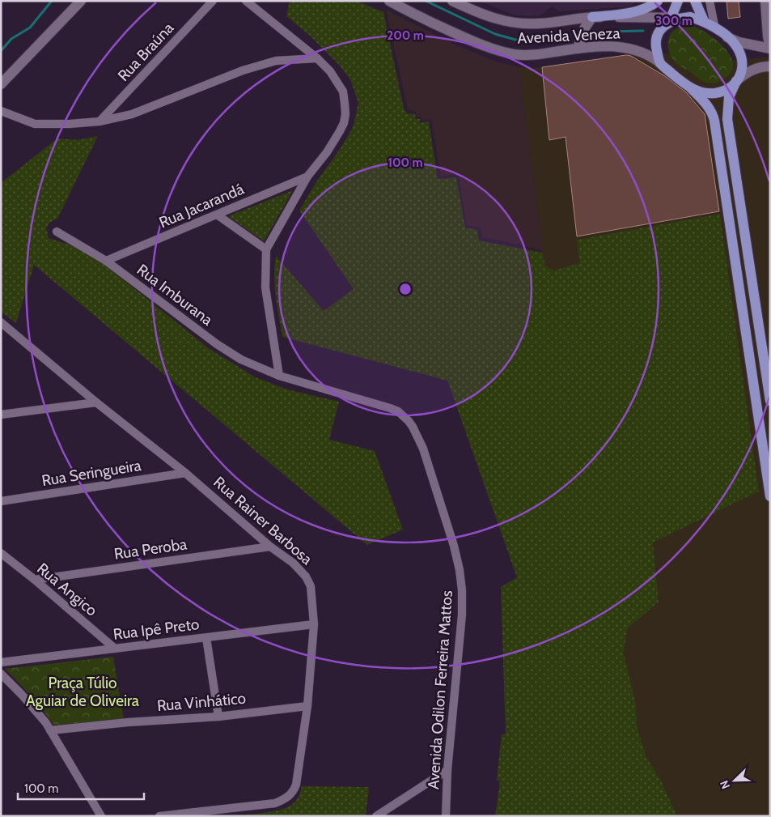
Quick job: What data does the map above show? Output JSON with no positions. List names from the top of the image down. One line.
{"streets":{"main road":["Avenida Veneza"],"street":["Rua Braúna","Rua Jacarandá","Rua Imburana","Rua Seringueira","Rua Rainer Barbosa","Rua Peroba","Rua Angico","Rua Ipê Preto","Avenida Odilon Ferreira Mattos","Rua Vinhático"]},"crossings":[["Rua Jacarandá","Rua Imburana"],["Rua Imburana","Avenida Odilon Ferreira Mattos"],["Rua Seringueira","Rua Rainer Barbosa"],["Rua Rainer Barbosa","Rua Peroba"],["Rua Rainer Barbosa","Rua Ipê Preto"],["Rua Rainer Barbosa","Rua Vinhático"],["Rua Peroba","Rua Angico"],["Rua Angico","Rua Ipê Preto"]],"parks":["Praça Túlio Aguiar de Oliveira"],"scale_bar":"100 m","north":"bottom left","rings":["300 m","200 m","100 m"]}
